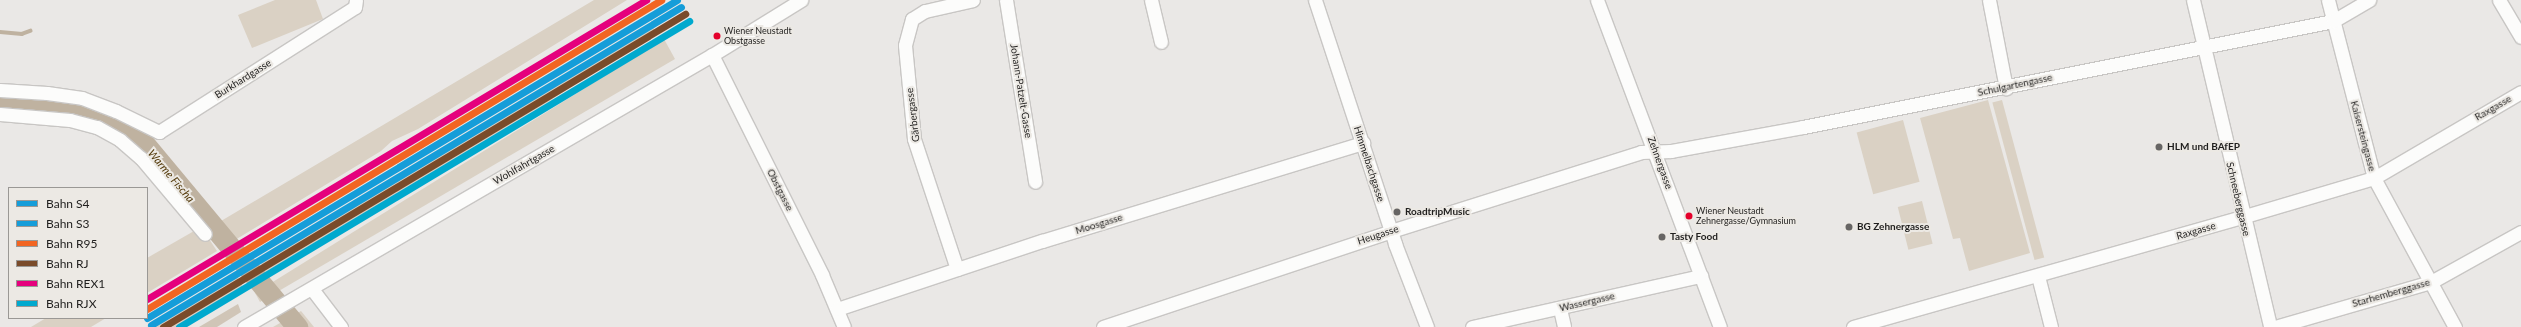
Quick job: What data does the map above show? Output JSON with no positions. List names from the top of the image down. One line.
{"streets":{"street":["Burkhardgasse","Schulgartengasse","Johann-Patzelt-Gasse","Raxgasse","Gärbergasse","Kaisersteingasse","Zehnergasse","Himmelbachgasse","Wohlfahrtgasse","Obstgasse","Schneeberggasse","Moosgasse","Heugasse","Starhemberggasse","Wassergasse"]},"crossings":[["Schulgartengasse","Kaisersteingasse"],["Schulgartengasse","Zehnergasse"],["Schulgartengasse","Schneeberggasse"],["Schulgartengasse","Heugasse"],["Raxgasse","Kaisersteingasse"],["Raxgasse","Schneeberggasse"],["Gärbergasse","Moosgasse"],["Kaisersteingasse","Starhemberggasse"],["Zehnergasse","Heugasse"],["Zehnergasse","Wassergasse"],["Himmelbachgasse","Moosgasse"],["Himmelbachgasse","Heugasse"],["Wohlfahrtgasse","Obstgasse"],["Obstgasse","Moosgasse"]],"water":["Warme Fischa"],"places":["Wiener Neustadt Obstgasse","HLM und BAfEP","RoadtripMusic","Wiener Neustadt Zehnergasse/Gymnasium","BG Zehnergasse","Tasty Food"],"lines":["rail line S4","rail line R95","rail line REX1","rail line S3","rail line RJ","rail line RJX"],"legend":["Bahn S4","Bahn S3","Bahn R95","Bahn RJ","Bahn REX1","Bahn RJX"]}
